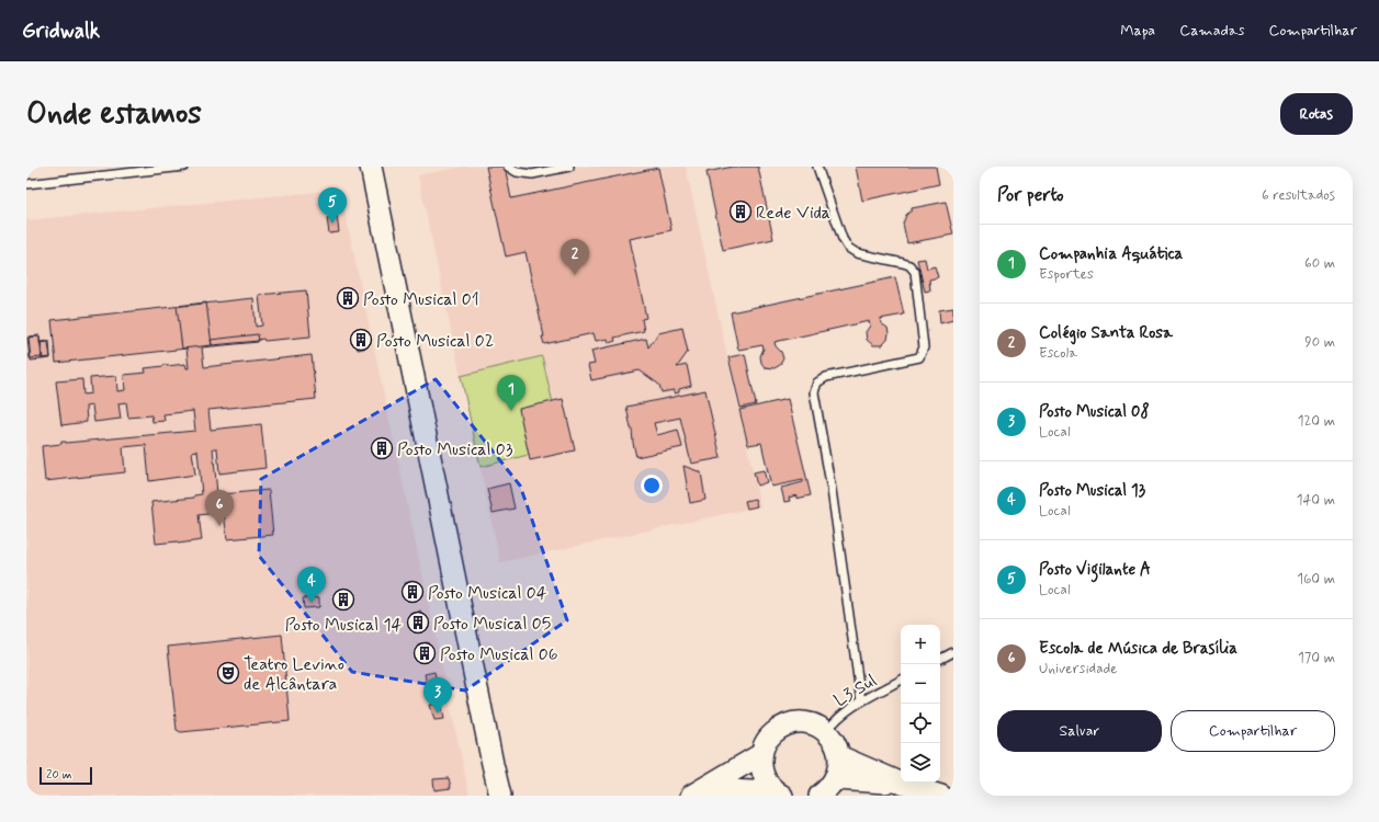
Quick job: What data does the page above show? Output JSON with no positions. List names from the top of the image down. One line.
{"streets":{"lane":["L3 Sul"]},"places":{"building":["Rede Vida","Posto Musical 01","Posto Musical 02","Posto Musical 03","Posto Musical 04","Posto Musical 14","Posto Musical 05","Posto Musical 06"],"theatre":["Teatro Levino de Alcântara"]},"scale_bar":"20 m","page":{"header":"Gridwalk","nav":["Mapa","Camadas","Compartilhar"],"buttons":["Rotas",["Salvar","Compartilhar"]],"title":"Onde estamos","heading":["Por perto","6 resultados"],"pins":["5","2","1","6","4","3"],"list":[{"mark":"1","name":"Companhia Aquática","note":"Esportes","value":"60 m"},{"mark":"2","name":"Colégio Santa Rosa","note":"Escola","value":"90 m"},{"mark":"3","name":"Posto Musical 08","note":"Local","value":"120 m"},{"mark":"4","name":"Posto Musical 13","note":"Local","value":"140 m"},{"mark":"5","name":"Posto Vigilante A","note":"Local","value":"160 m"},{"mark":"6","name":"Escola de Música de Brasília","note":"Universidade","value":"170 m"}],"map_buttons":["+","−"],"scale":"20 m"}}
